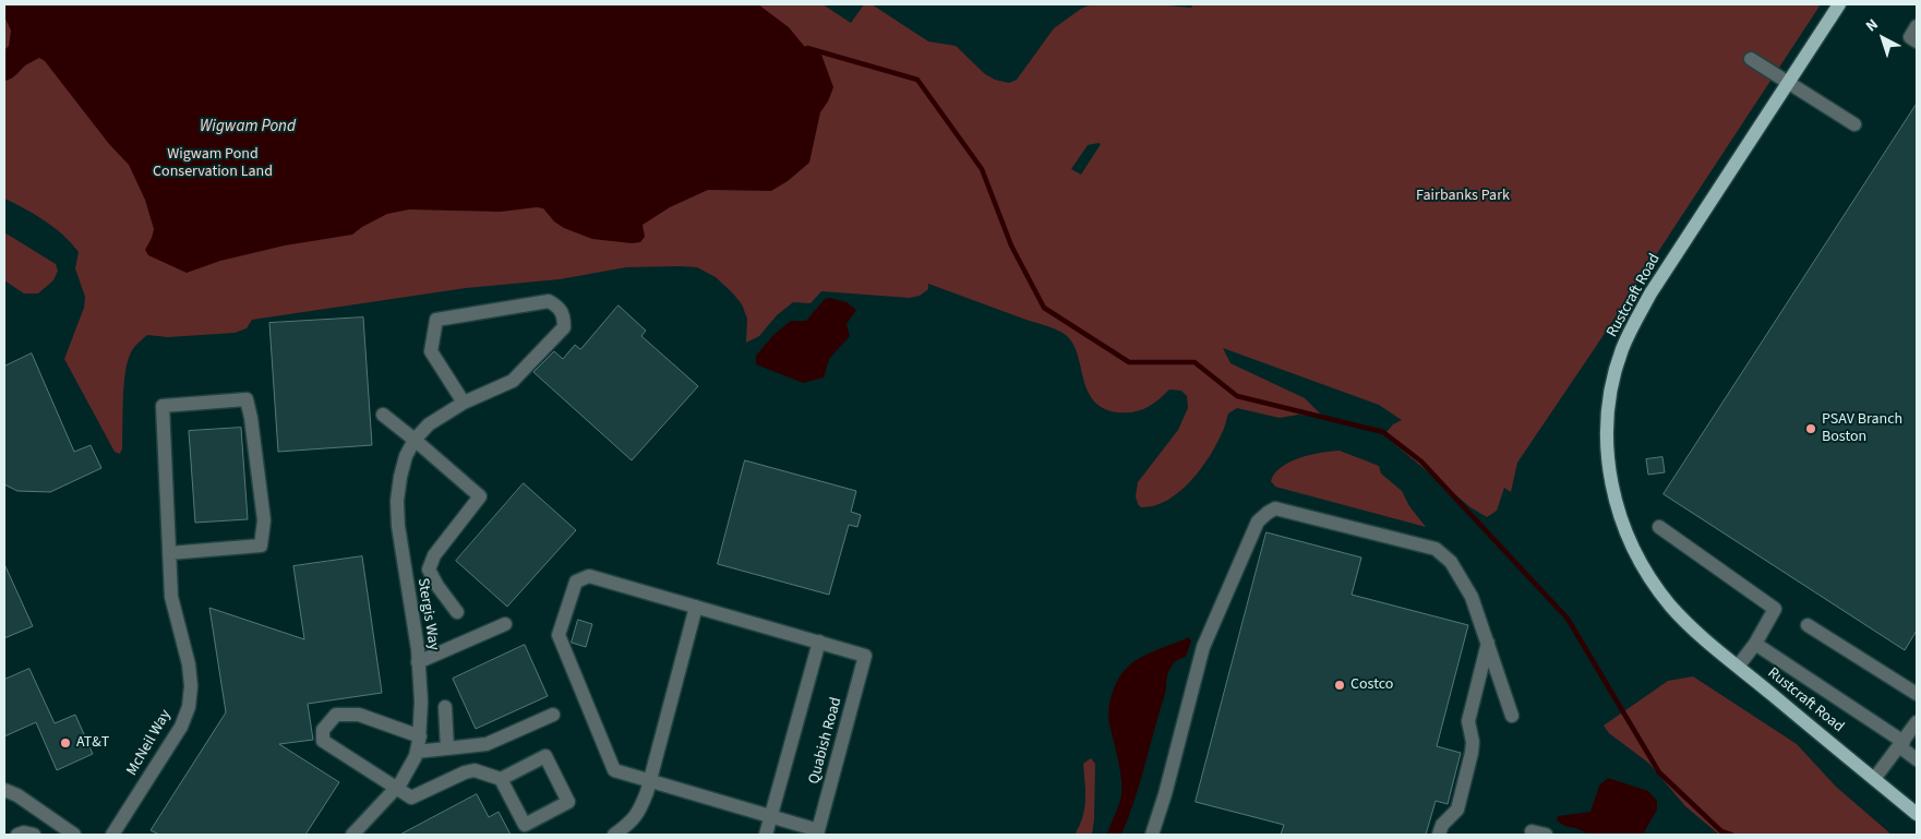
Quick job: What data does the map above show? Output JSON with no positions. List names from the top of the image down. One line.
{"streets":{"main road":["Rustcraft Road"],"street":["Stergis Way","Quabish Road","McNeil Way"]},"water":["Wigwam Pond"],"parks":["Wigwam Pond Conservation Land","Fairbanks Park"],"places":["PSAV Branch Boston","Costco","AT&T"],"north":"top left"}
